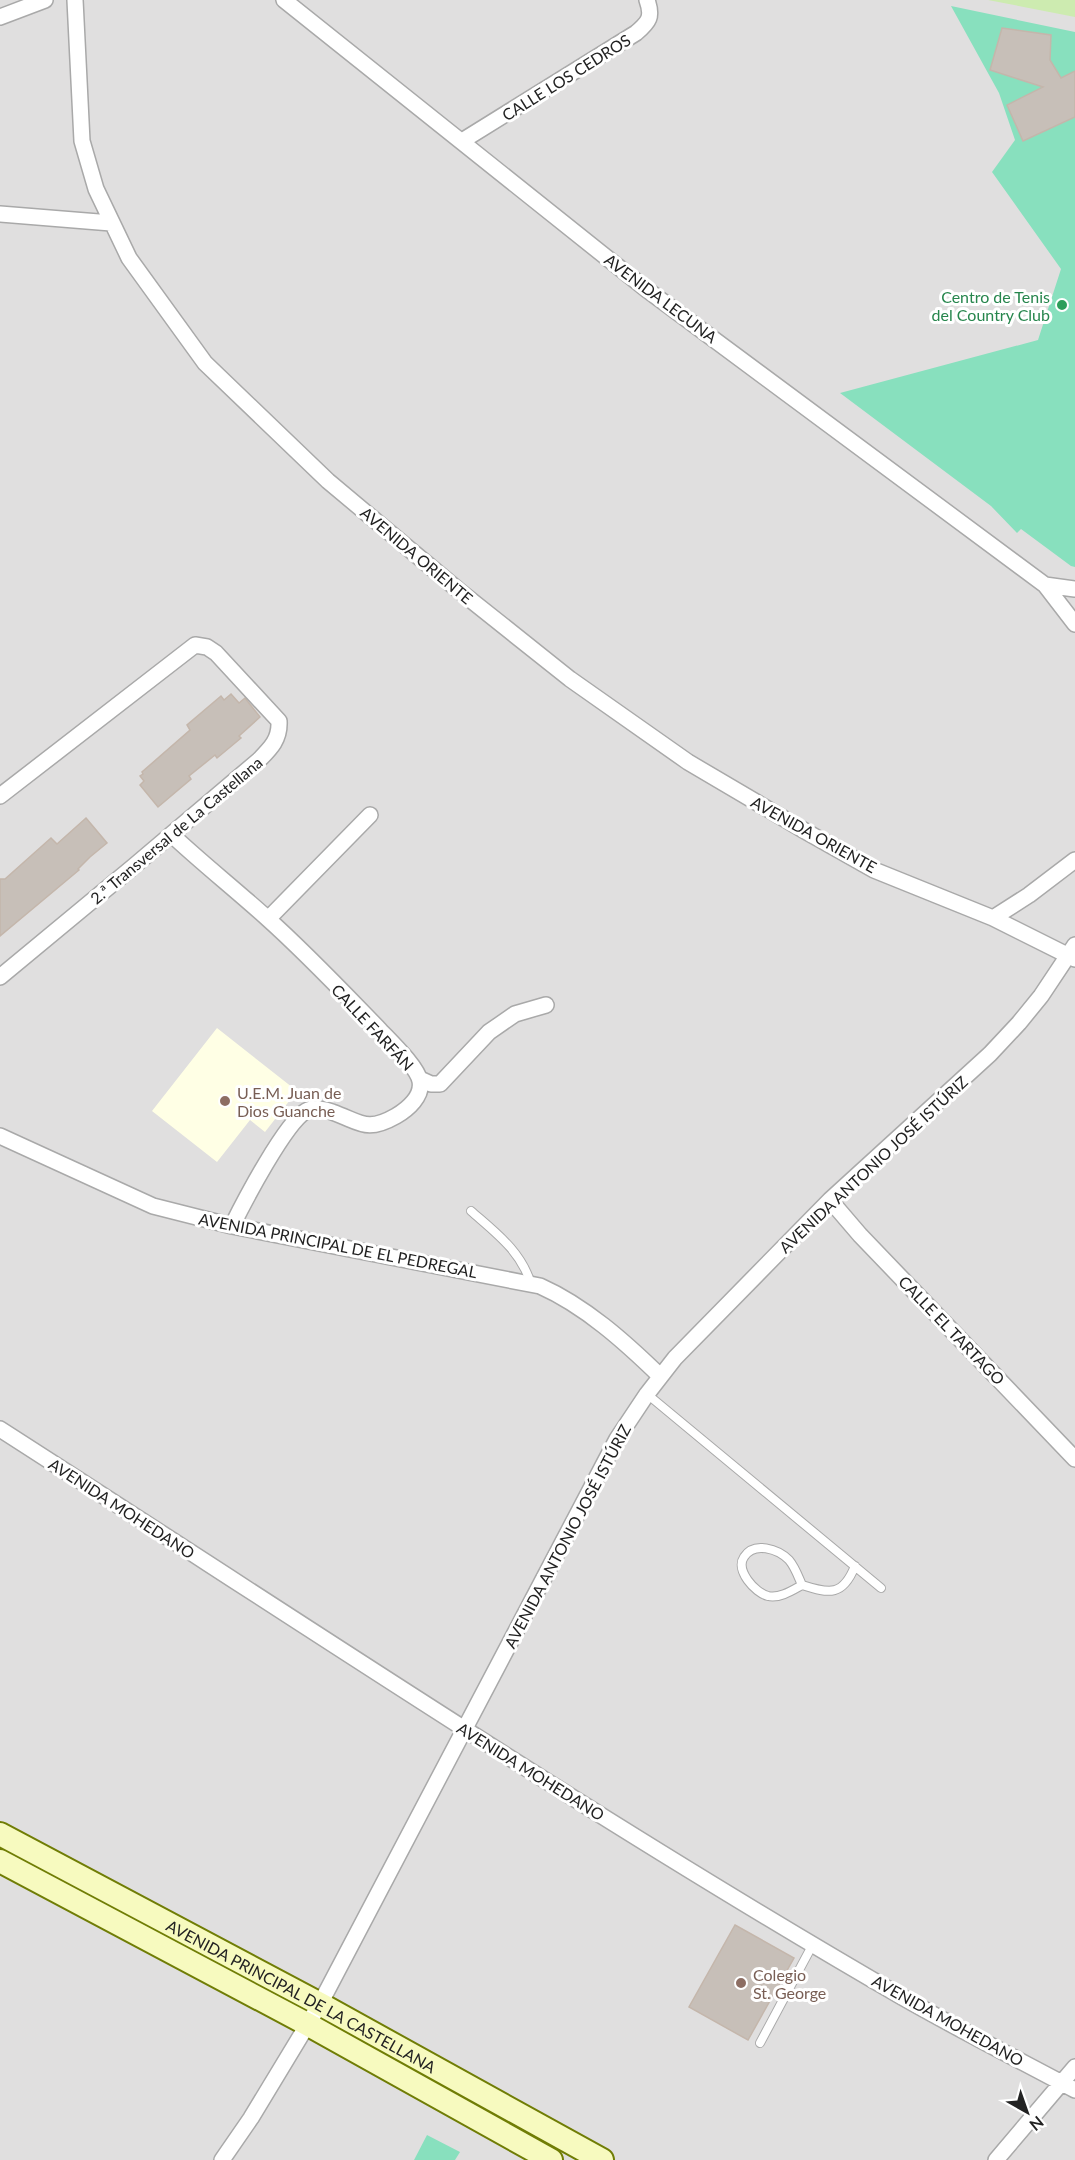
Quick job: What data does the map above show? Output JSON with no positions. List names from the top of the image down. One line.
{"streets":{"street":["CALLE LOS CEDROS","AVENIDA LECUNA","AVENIDA ORIENTE","2.ª Transversal de La Castellana","CALLE FARFÁN","AVENIDA ANTONIO JOSÉ ISTÚRIZ","AVENIDA PRINCIPAL DE EL PEDREGAL","CALLE EL TARTAGO","AVENIDA MOHEDANO","AVENIDA PRINCIPAL DE LA CASTELLANA"]},"crossings":[["CALLE LOS CEDROS","AVENIDA LECUNA"],["AVENIDA ORIENTE","AVENIDA ANTONIO JOSÉ ISTÚRIZ"],["2.ª Transversal de La Castellana","CALLE FARFÁN"],["CALLE FARFÁN","AVENIDA PRINCIPAL DE EL PEDREGAL"],["AVENIDA ANTONIO JOSÉ ISTÚRIZ","AVENIDA PRINCIPAL DE EL PEDREGAL"],["AVENIDA ANTONIO JOSÉ ISTÚRIZ","CALLE EL TARTAGO"],["AVENIDA ANTONIO JOSÉ ISTÚRIZ","AVENIDA MOHEDANO"],["AVENIDA ANTONIO JOSÉ ISTÚRIZ","AVENIDA PRINCIPAL DE LA CASTELLANA"]],"places":["Centro de Tenis del Country Club","U.E.M. Juan de Dios Guanche","Colegio St. George"],"north":"bottom right"}
